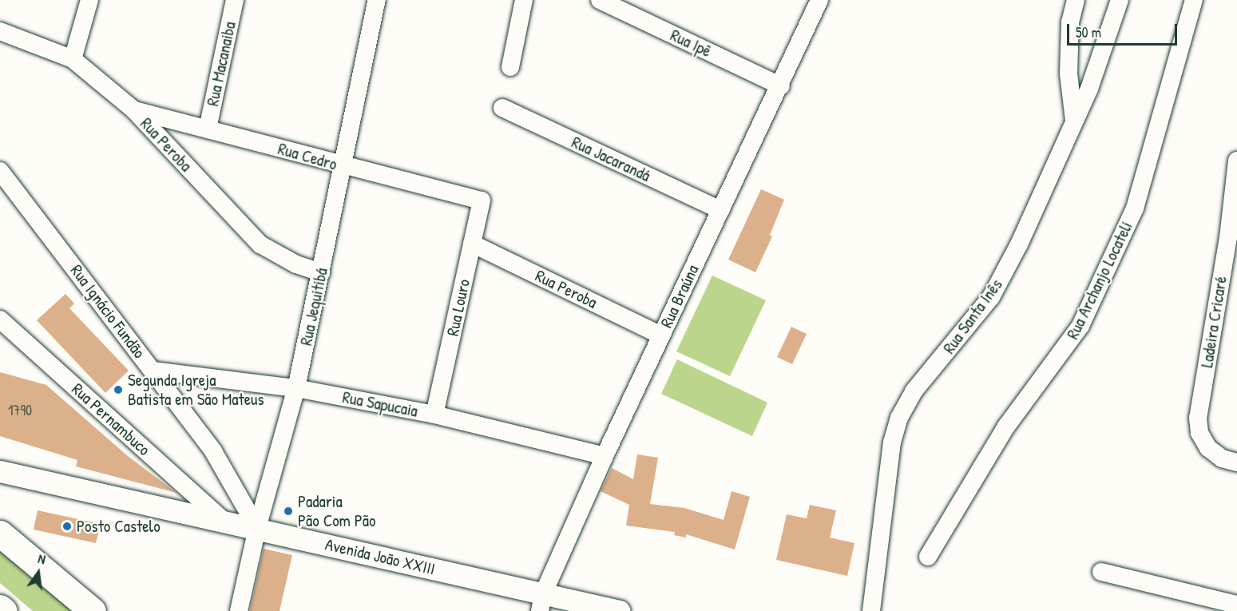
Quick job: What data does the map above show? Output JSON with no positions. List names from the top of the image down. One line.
{"streets":{"street":["Rua Ipê","Rua Macanaiba","Rua Peroba","Rua Cedro","Rua Jacarandá","Rua Archanjo Locateli","Rua Braúna","Rua Jequitibá","Rua Louro","Rua Ignácio Fundão","Rua Santa Inês","Ladeira Cricaré","Rua Sapucaia","Rua Pernambuco","Avenida João XXIII"]},"crossings":[["Rua Ipê","Rua Braúna"],["Rua Macanaiba","Rua Cedro"],["Rua Peroba","Rua Cedro"],["Rua Peroba","Rua Braúna"],["Rua Peroba","Rua Jequitibá"],["Rua Peroba","Rua Louro"],["Rua Cedro","Rua Jequitibá"],["Rua Cedro","Rua Louro"],["Rua Jacarandá","Rua Braúna"],["Rua Braúna","Rua Sapucaia"],["Rua Braúna","Avenida João XXIII"],["Rua Jequitibá","Rua Ignácio Fundão"],["Rua Jequitibá","Rua Sapucaia"],["Rua Jequitibá","Avenida João XXIII"],["Rua Louro","Rua Sapucaia"],["Rua Ignácio Fundão","Rua Sapucaia"],["Rua Ignácio Fundão","Avenida João XXIII"],["Rua Pernambuco","Avenida João XXIII"]],"places":["Segunda Igreja Batista em São Mateus","Padaria Pão Com Pão","Posto Castelo"],"house_numbers":["1790"],"scale_bar":"50 m","north":"top"}
